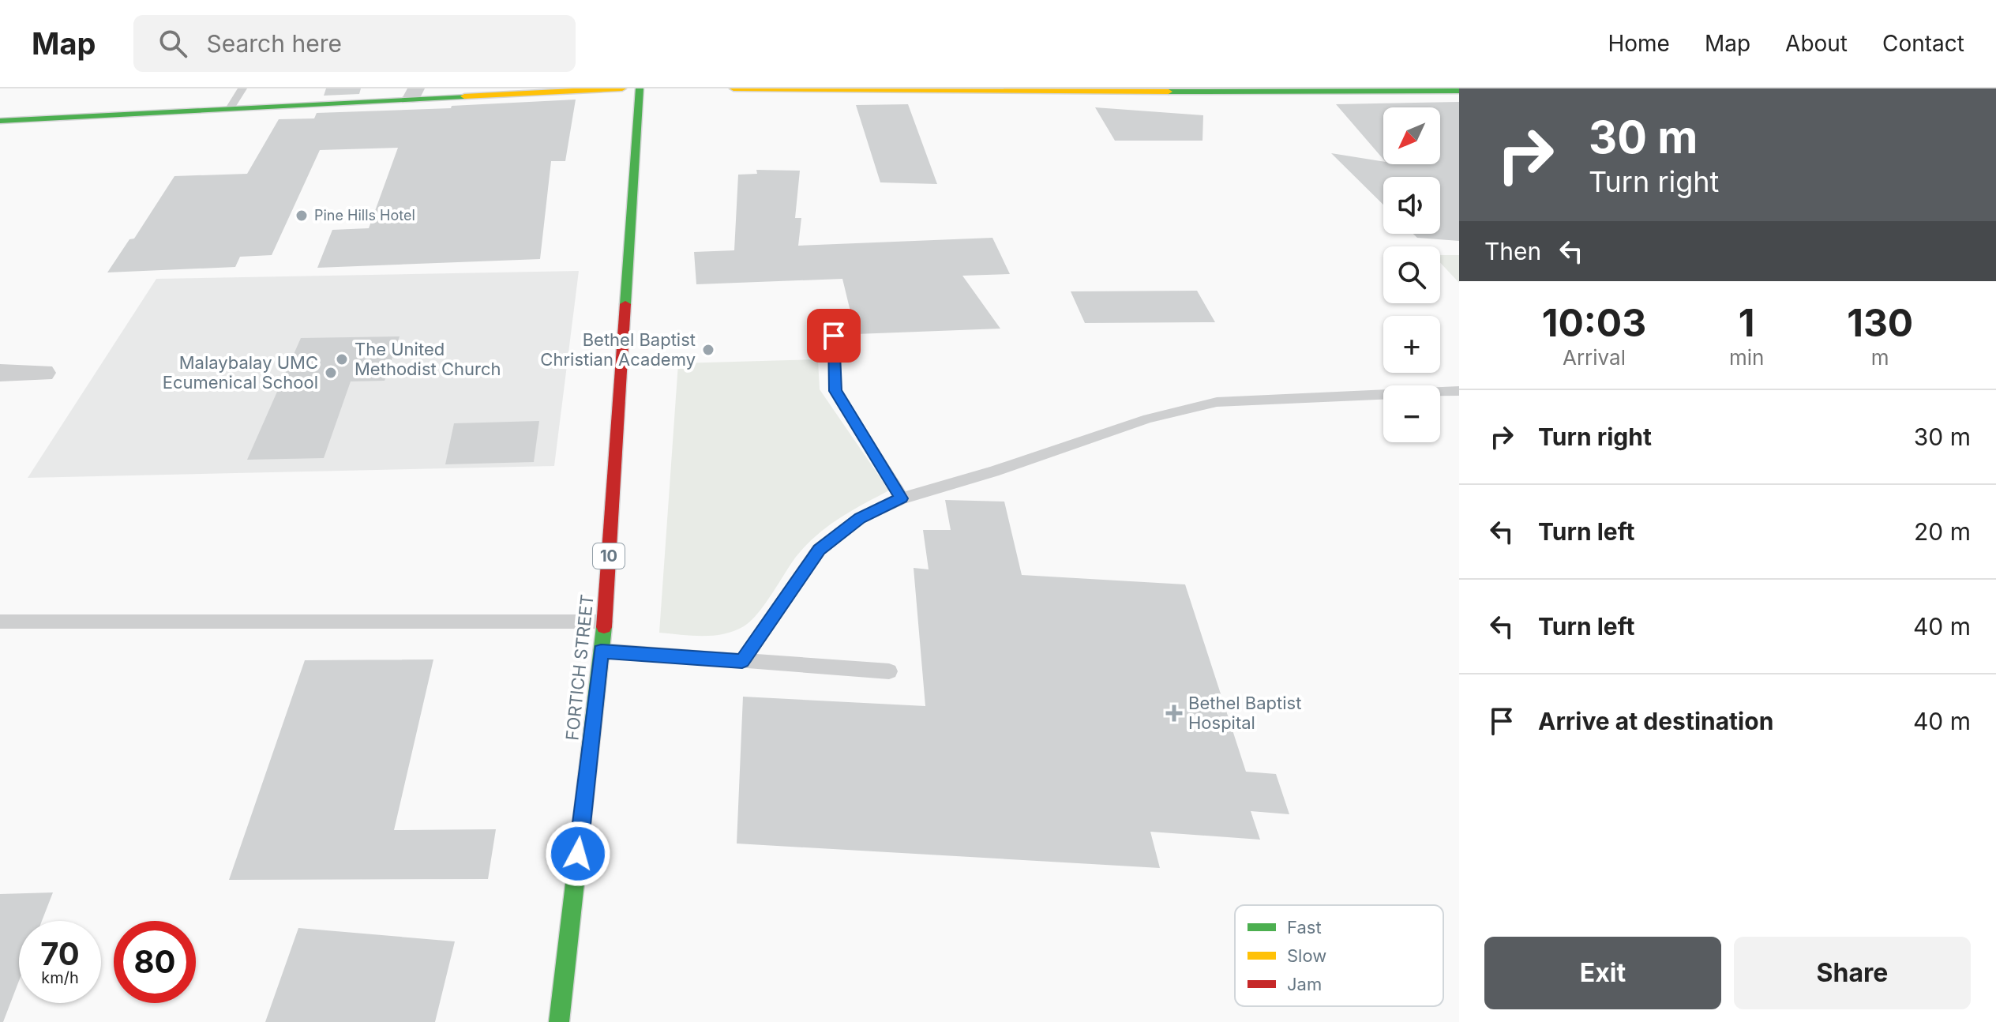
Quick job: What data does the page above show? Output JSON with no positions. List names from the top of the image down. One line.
{"streets":{"main road":["10","FORTICH STREET"]},"places":{"other":["Pine Hills Hotel","Bethel Baptist Christian Academy","The United Methodist Church","Malaybalay UMC Ecumenical School"],"health":["Bethel Baptist Hospital"]},"legend":["Fast","Slow","Jam"],"north":"bottom left","page":{"header":"Map","search":"Search here","nav":["Home","Map","About","Contact"],"turn":["30 m","Turn right"],"map_buttons":["+","−"],"then":"Then","eta":["10:03","Arrival","1","min","130","m"],"list":[{"name":"Turn right","value":"30 m"},{"name":"Turn left","value":"20 m"},{"name":"Turn left","value":"40 m"},{"name":"Arrive at destination","value":"40 m"}],"speed":"70 km/h","limit":"80","buttons":["Exit","Share"]}}
